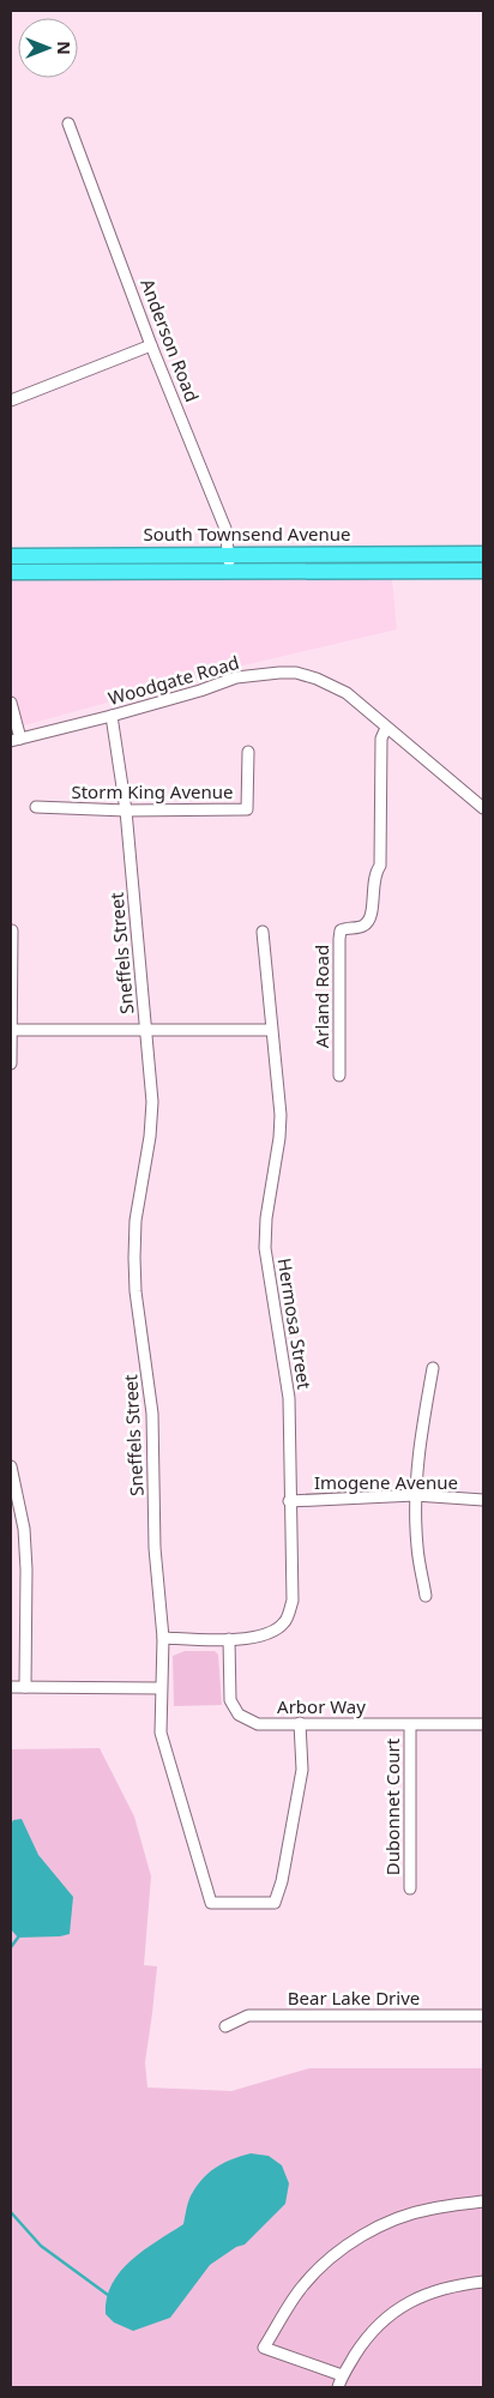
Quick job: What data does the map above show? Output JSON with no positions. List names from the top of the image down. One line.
{"streets":{"highway":["South Townsend Avenue"],"street":["Anderson Road","Woodgate Road","Storm King Avenue","Sneffels Street","Arland Road","Hermosa Street","Imogene Avenue","Arbor Way","Dubonnet Court","Bear Lake Drive"]},"crossings":[["Anderson Road","South Townsend Avenue"],["Woodgate Road","Sneffels Street"],["Woodgate Road","Arland Road"],["Storm King Avenue","Sneffels Street"],["Sneffels Street","Arbor Way"],["Hermosa Street","Imogene Avenue"],["Hermosa Street","Arbor Way"],["Arbor Way","Dubonnet Court"]],"north":"right"}
